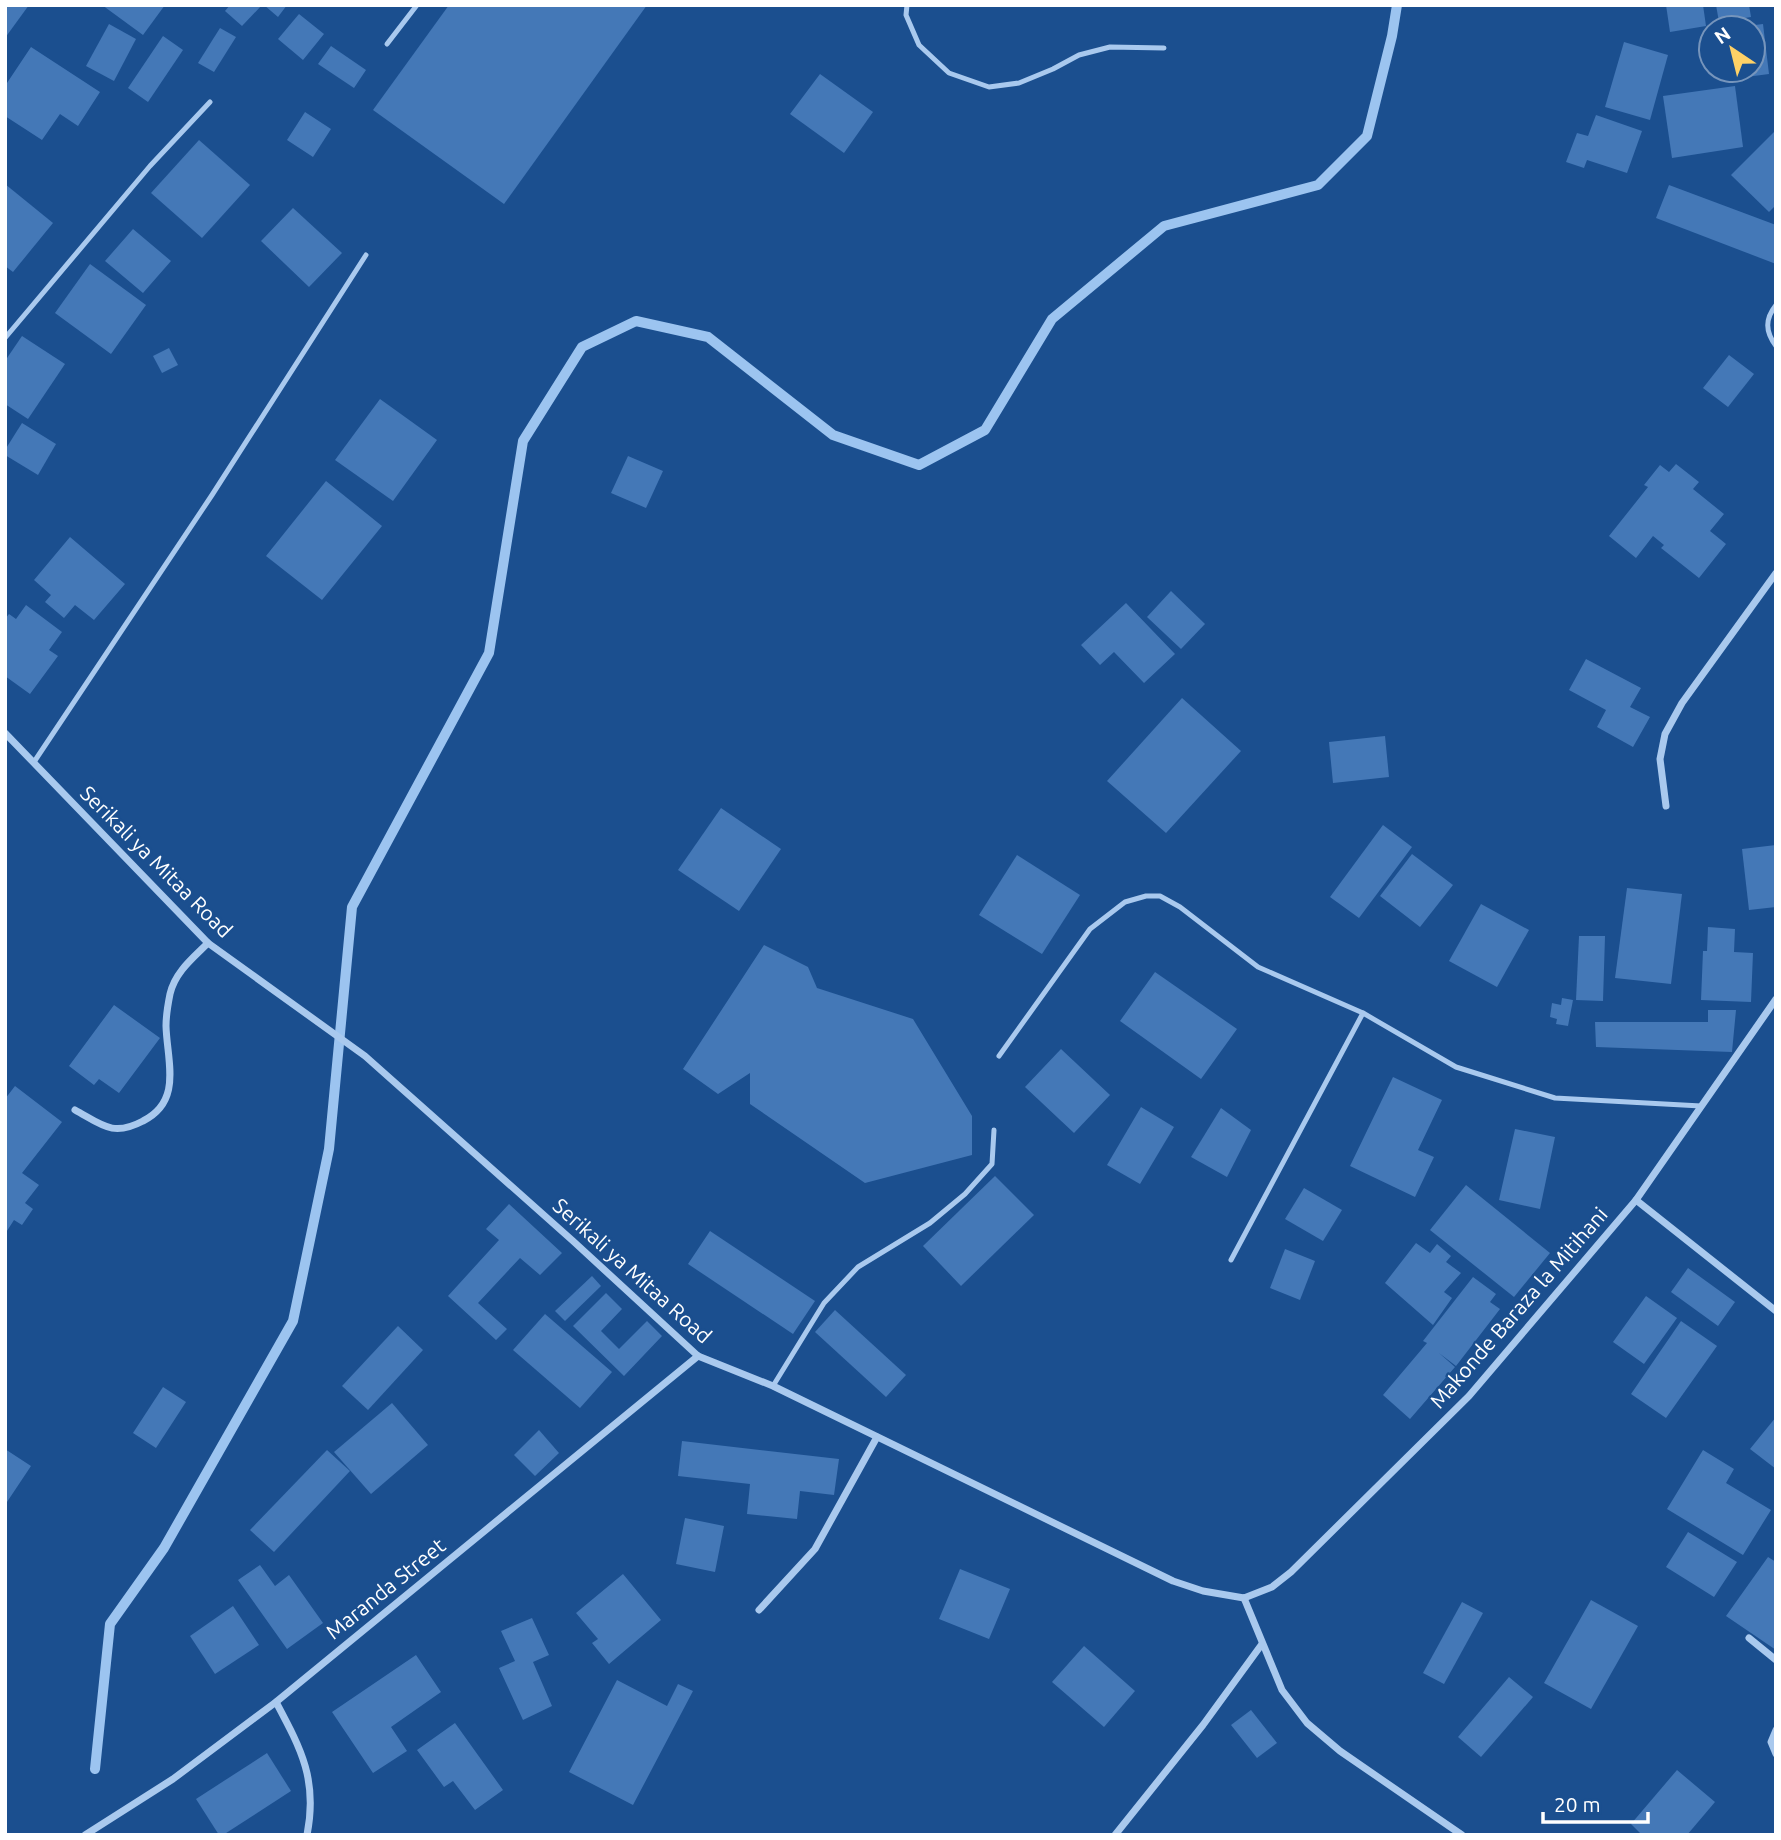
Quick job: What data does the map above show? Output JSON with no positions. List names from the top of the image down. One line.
{"streets":{"street":["Serikali ya Mitaa Road","Makonde Baraza la Mitihani","Maranda Street"]},"crossings":[["Serikali ya Mitaa Road","Makonde Baraza la Mitihani"],["Serikali ya Mitaa Road","Maranda Street"]],"scale_bar":"20 m","north":"top left"}
